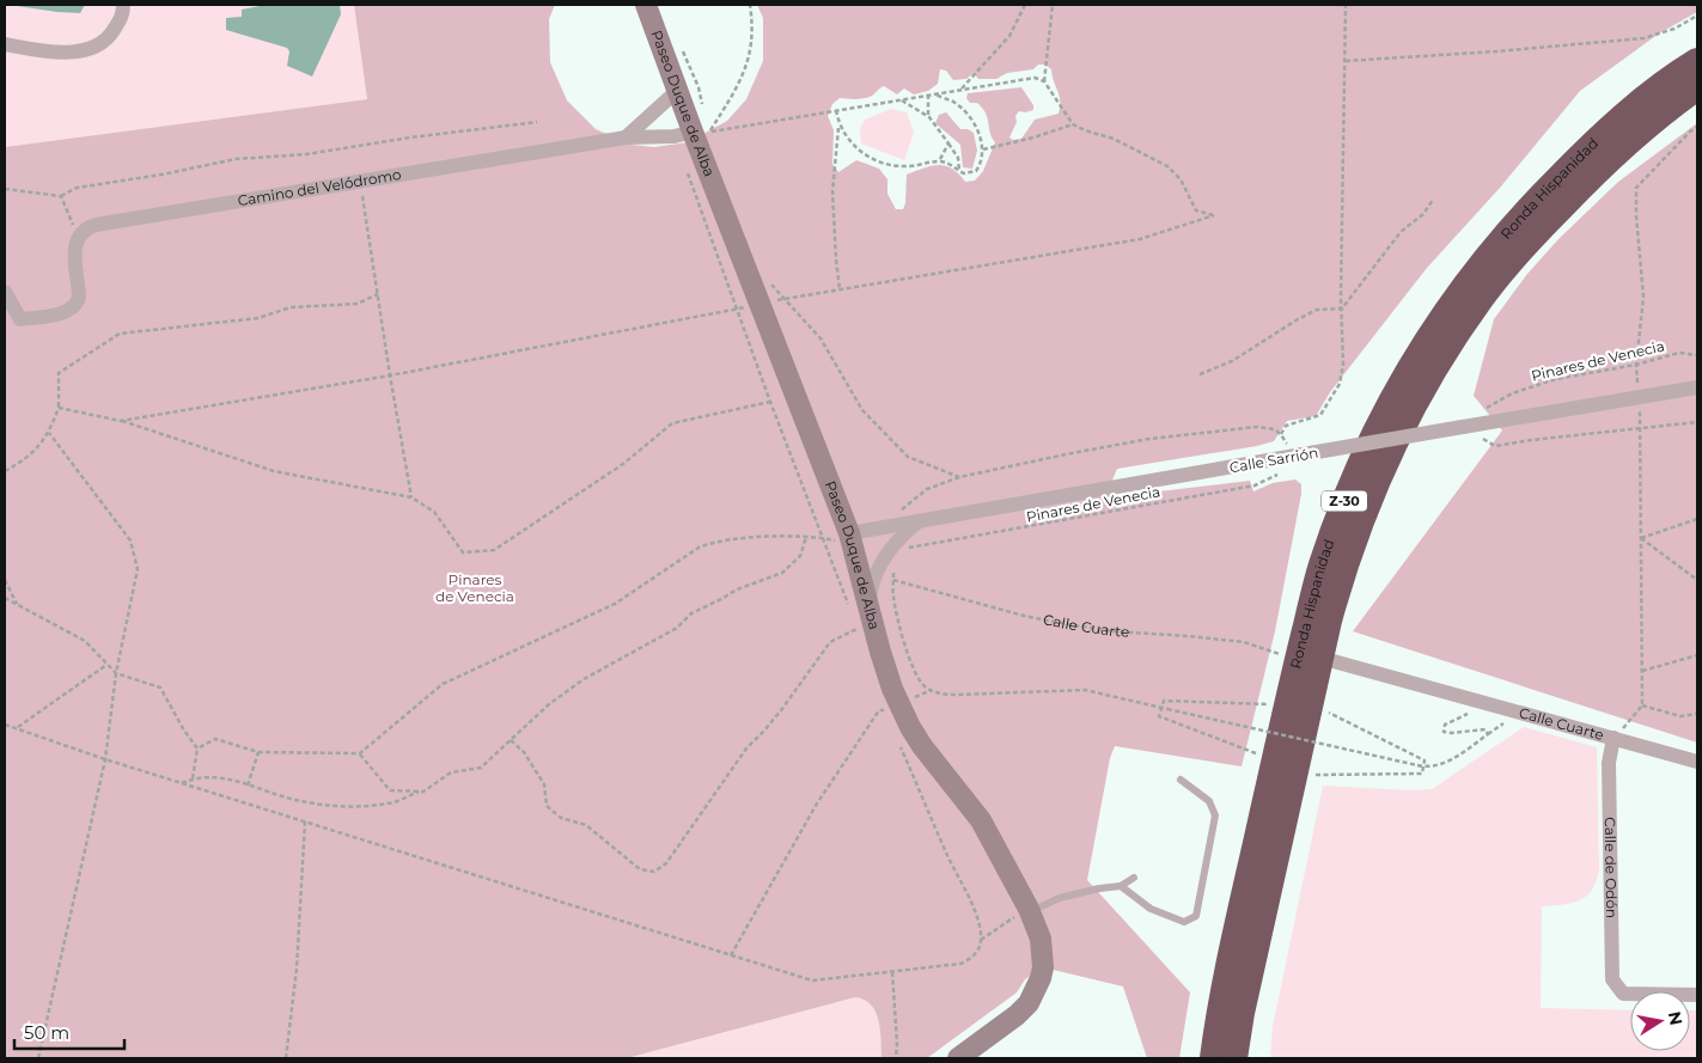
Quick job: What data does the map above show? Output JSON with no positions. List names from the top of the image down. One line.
{"streets":{"highway":["Ronda Hispanidad","Z-30"],"street":["Paseo Duque de Alba","Camino del Velódromo","Calle Sarrión","Calle Cuarte","Calle de Odón"],"path":["Pinares de Venecia"]},"crossings":[["Paseo Duque de Alba","Camino del Velódromo"],["Paseo Duque de Alba","Calle Sarrión"],["Ronda Hispanidad","Calle Cuarte"],["Calle Cuarte","Calle de Odón"]],"parks":["Pinares de Venecia"],"scale_bar":"50 m","north":"right"}
